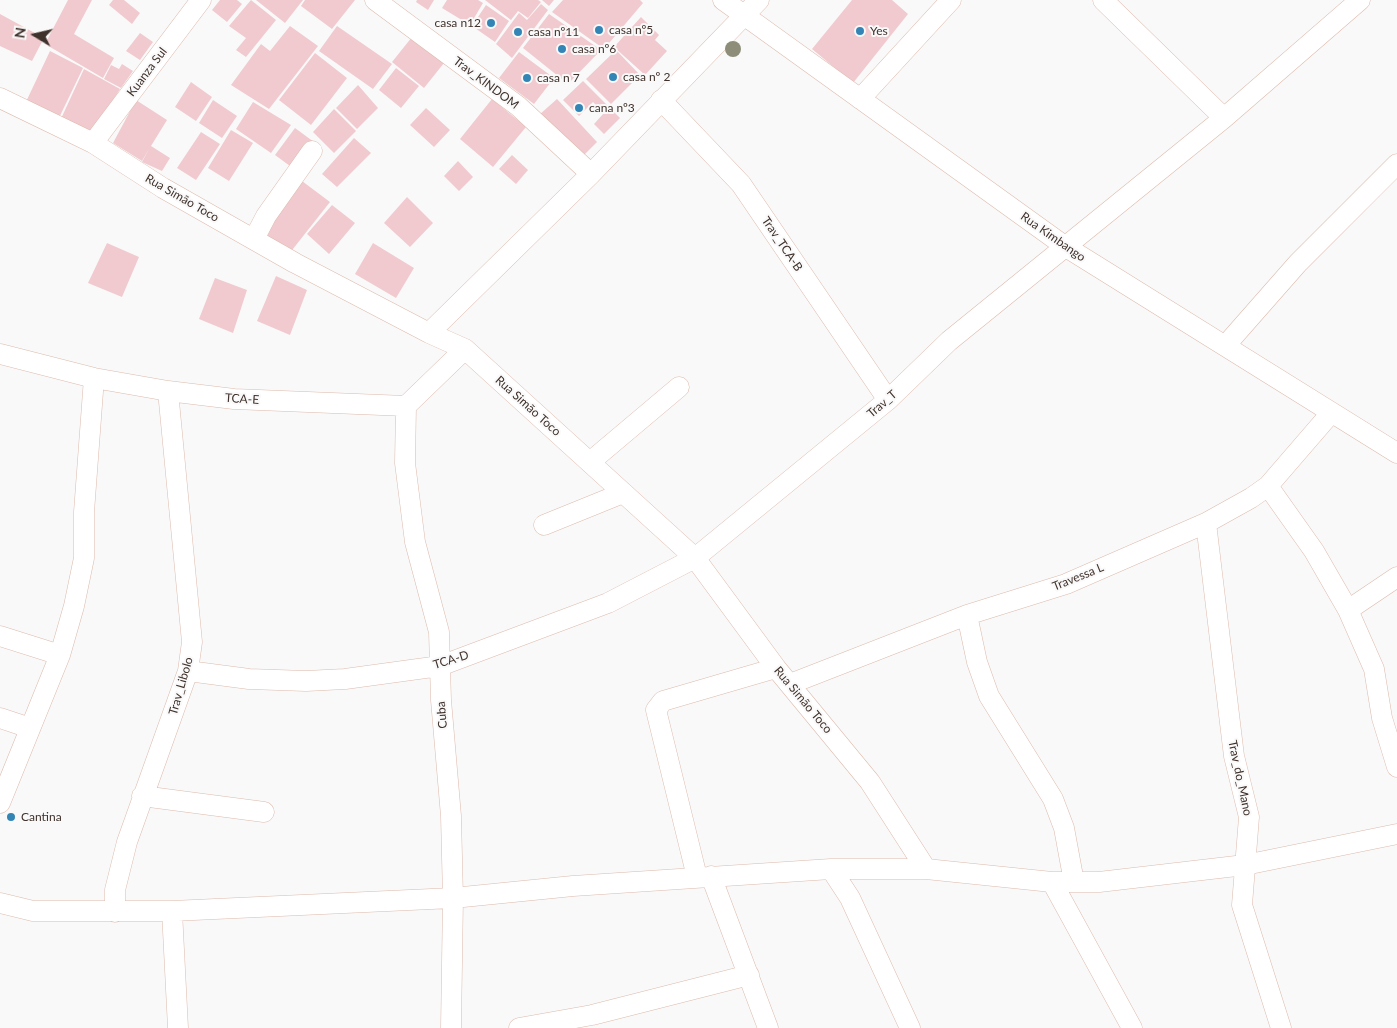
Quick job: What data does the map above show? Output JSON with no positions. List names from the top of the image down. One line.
{"streets":{"street":["Kuanza Sul","Trav_KINDOM","Rua Simão Toco","Rua Kimbango","Trav_TCA-B","TCA-E","Trav_T","Travessa L","TCA-D","Trav_Libolo","Cuba","Trav_do_Mano"]},"crossings":[["Kuanza Sul","Rua Simão Toco"],["Rua Simão Toco","Trav_T"],["Rua Simão Toco","Travessa L"],["Rua Simão Toco","TCA-D"],["Rua Kimbango","Trav_T"],["Rua Kimbango","Travessa L"],["Trav_TCA-B","Trav_T"],["TCA-E","Trav_Libolo"],["TCA-E","Cuba"],["Trav_T","TCA-D"],["Travessa L","Trav_do_Mano"],["TCA-D","Trav_Libolo"],["TCA-D","Cuba"]],"places":["casa n12","casa nº5","Yes","casa nº11","casa nº6","casa nº 2","casa n 7","cana nº3","Cantina"],"north":"left"}
